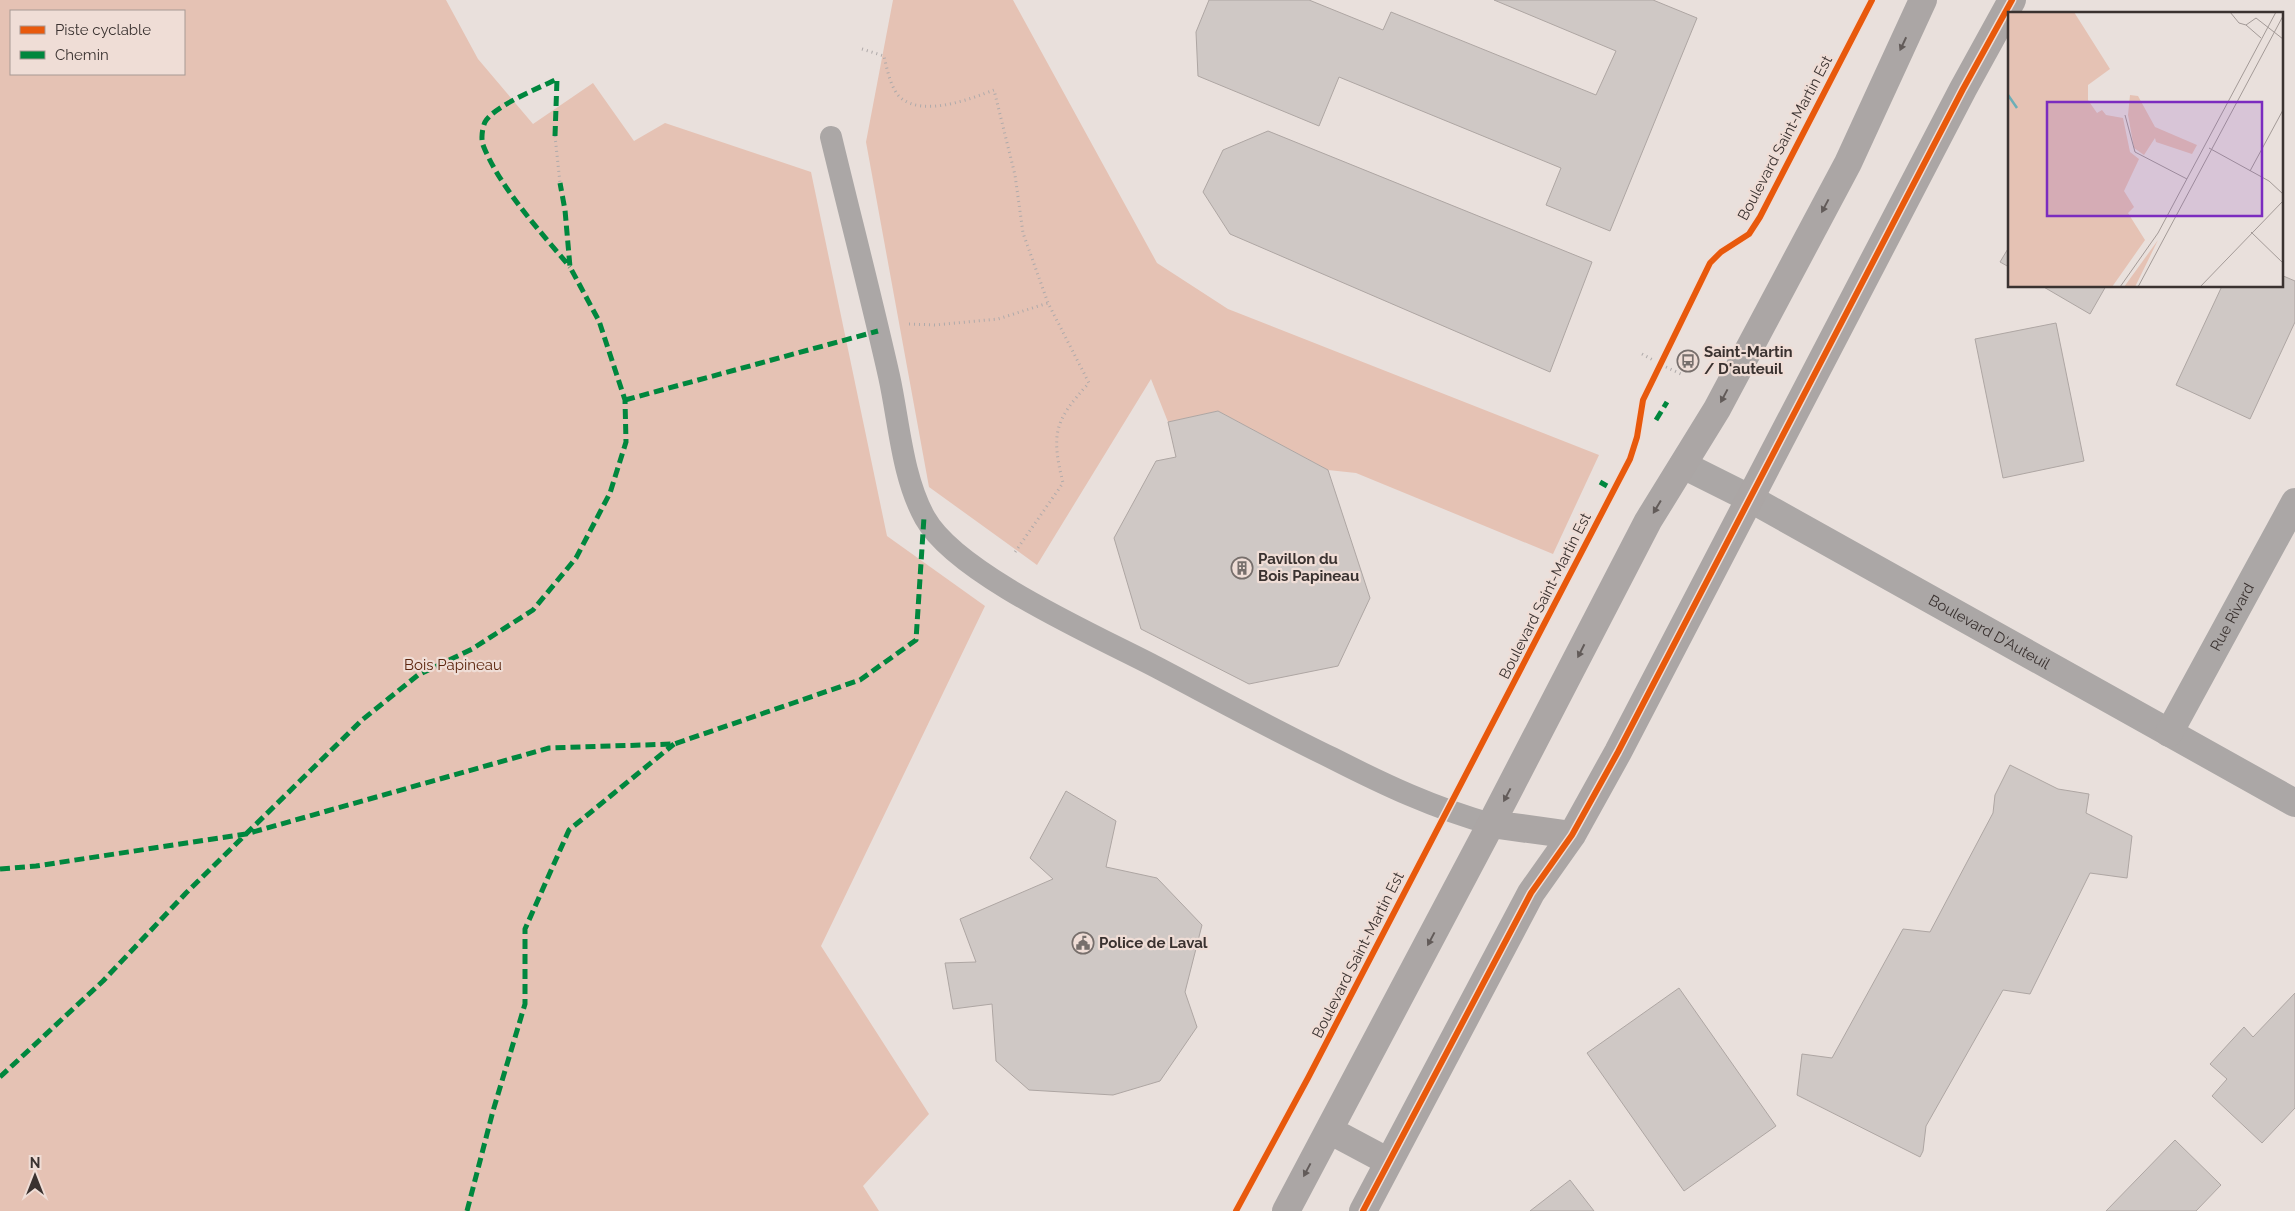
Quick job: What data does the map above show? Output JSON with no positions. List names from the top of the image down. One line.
{"streets":{"street":["Rue Rivard","Boulevard D'Auteuil"],"cycle path":["Boulevard Saint-Martin Est"]},"crossings":[["Rue Rivard","Boulevard D'Auteuil"]],"parks":["Bois Papineau"],"places":{"bus stop":["Saint-Martin / D'auteuil"],"building":["Pavillon du Bois Papineau"],"public building":["Police de Laval"]},"legend":["Piste cyclable","Chemin"],"north":"top"}
